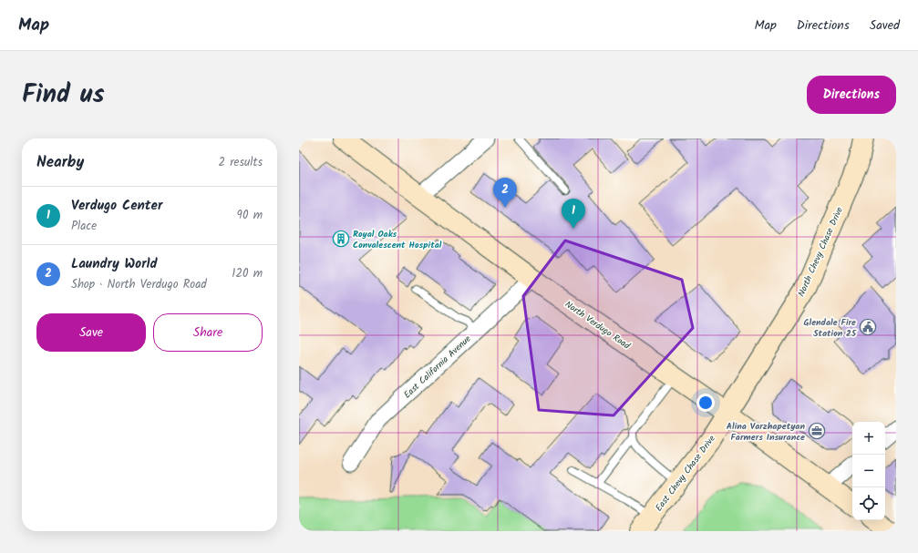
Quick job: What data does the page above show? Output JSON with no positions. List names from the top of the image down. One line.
{"streets":{"main road":["North Chevy Chase Drive","North Verdugo Road","East Chevy Chase Drive"],"street":["East California Avenue"]},"crossings":[["North Chevy Chase Drive","North Verdugo Road"],["North Chevy Chase Drive","East Chevy Chase Drive"],["North Verdugo Road","East California Avenue"],["North Verdugo Road","East Chevy Chase Drive"]],"places":{"building":["Royal Oaks Convalescent Hospital"],"public building":["Glendale Fire Station 25"],"office":["Alina Varzhapetyan Farmers Insurance"]},"page":{"header":"Map","nav":["Map","Directions","Saved"],"title":"Find us","buttons":["Directions",["Save","Share"]],"heading":["Nearby","2 results"],"pins":["2","1"],"list":[{"mark":"1","name":"Verdugo Center","note":"Place","value":"90 m"},{"mark":"2","name":"Laundry World","note":"Shop · North Verdugo Road","value":"120 m"}],"map_buttons":["+","−"]}}
